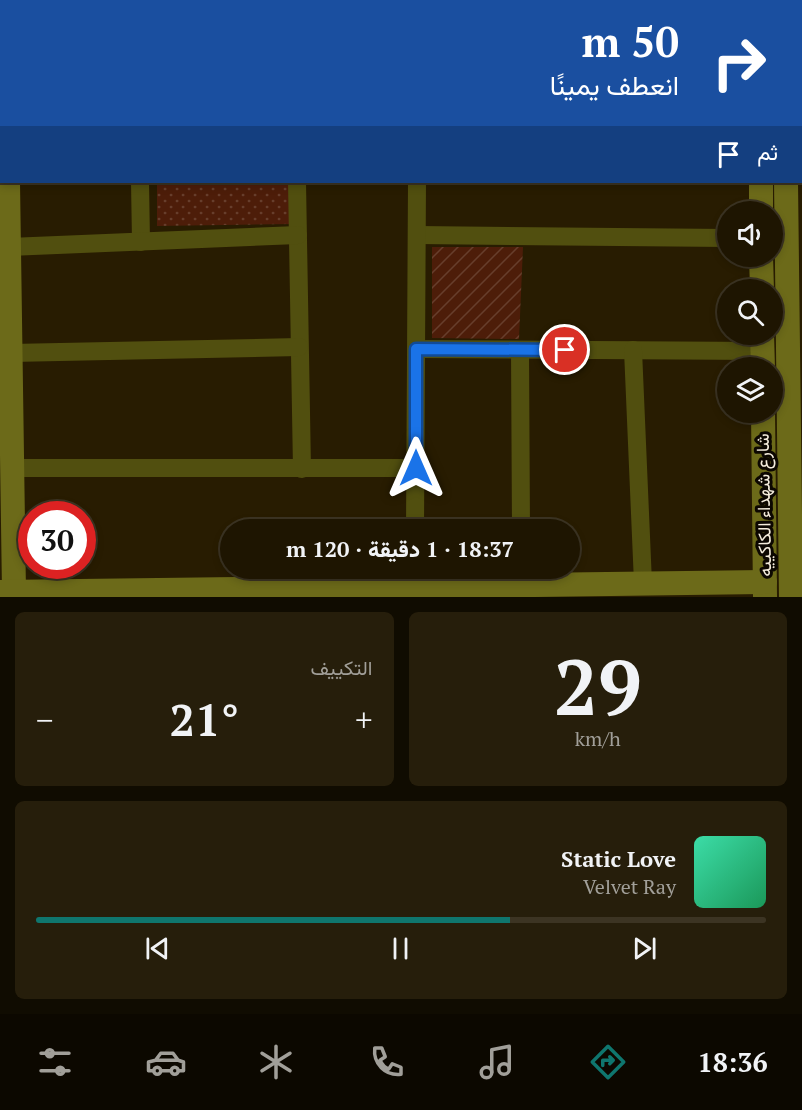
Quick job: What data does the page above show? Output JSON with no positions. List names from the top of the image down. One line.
{"streets":{"street":["شارع شهداء الكاكييه"]},"page":{"turn":["50 m","انعطف يمينًا"],"then":"ثم","limit":"30","trip":"18:37 · 1 دقيقة · 120 m","tile":[["29","km/h"],"التكييف"],"heat":["−","21°","+"],"song":["Static Love","Velvet Ray"],"tabs":"18:36"}}
